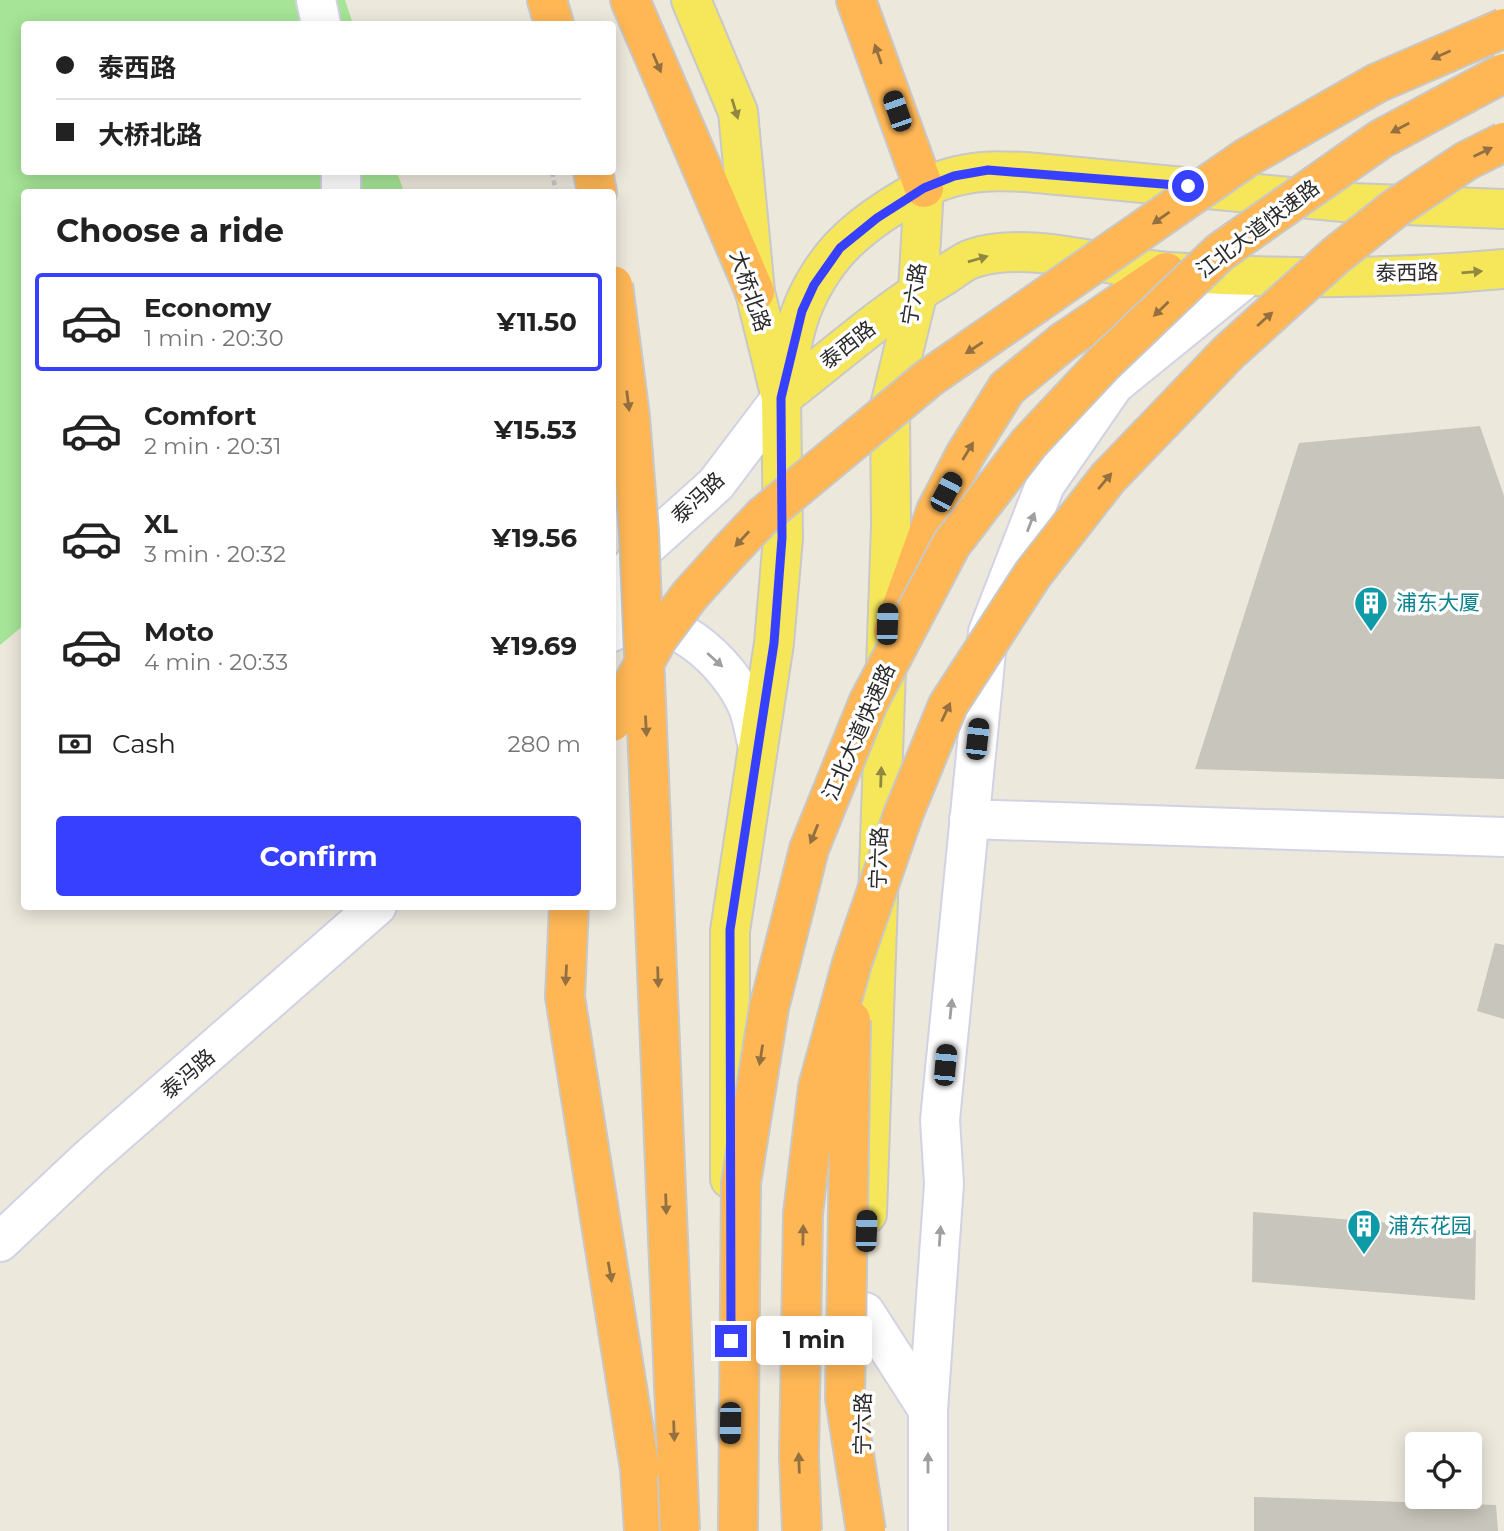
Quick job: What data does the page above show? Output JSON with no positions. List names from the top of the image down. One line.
{"streets":{"highway":["江北大道快速路","大桥北路"],"main road":["泰西路","宁六路"],"street":["泰冯路"]},"crossings":[["泰西路","大桥北路"],["泰西路","宁六路"],["泰西路","泰冯路"],["大桥北路","泰冯路"]],"one_way":["宁六路"],"places":{"building":["浦东大厦","浦东花园"]},"page":{"banner":["泰西路","大桥北路"],"heading":"Choose a ride","list":[{"name":"Economy","note":"1 min · 20:30","value":"¥11.50"},{"name":"Comfort","note":"2 min · 20:31","value":"¥15.53"},{"name":"XL","note":"3 min · 20:32","value":"¥19.56"},{"name":"Moto","note":"4 min · 20:33","value":"¥19.69"}],"pay":["Cash","280 m"],"buttons":"Confirm","bubble":"1 min"}}
